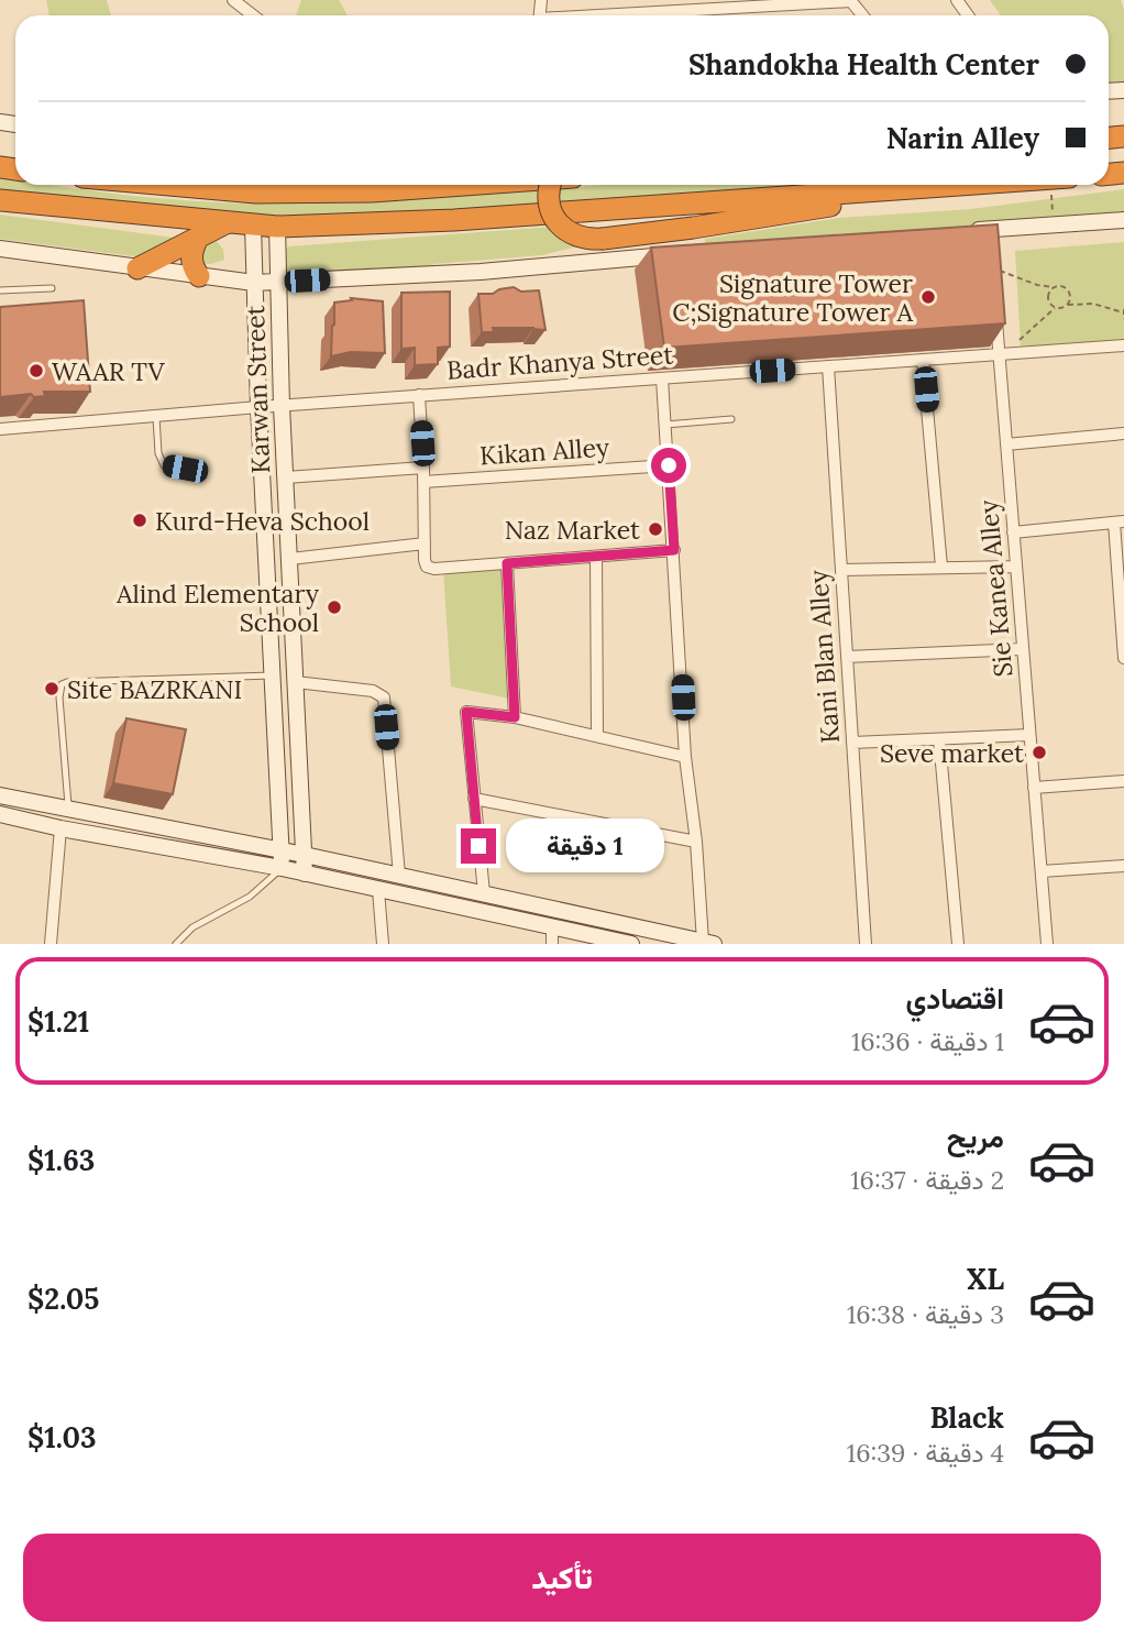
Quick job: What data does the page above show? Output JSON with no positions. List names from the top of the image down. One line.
{"streets":{"main road":["Karwan Street"],"street":["Badr Khanya Street","Kikan Alley","Sie Kanea Alley","Kani Blan Alley"]},"crossings":[["Badr Khanya Street","Karwan Street"],["Badr Khanya Street","Sie Kanea Alley"],["Badr Khanya Street","Kani Blan Alley"]],"places":["Signature Tower C;Signature Tower A","WAAR TV","Kurd-Heva School","Naz Market","Alind Elementary School","Site BAZRKANI","Seve market"],"page":{"banner":["Shandokha Health Center","Narin Alley"],"bubble":"1 دقيقة","list":[{"name":"اقتصادي","note":"1 دقيقة · 16:36","value":"$1.21"},{"name":"مريح","note":"2 دقيقة · 16:37","value":"$1.63"},{"name":"XL","note":"3 دقيقة · 16:38","value":"$2.05"},{"name":"Black","note":"4 دقيقة · 16:39","value":"$1.03"}],"buttons":"تأكيد"}}
